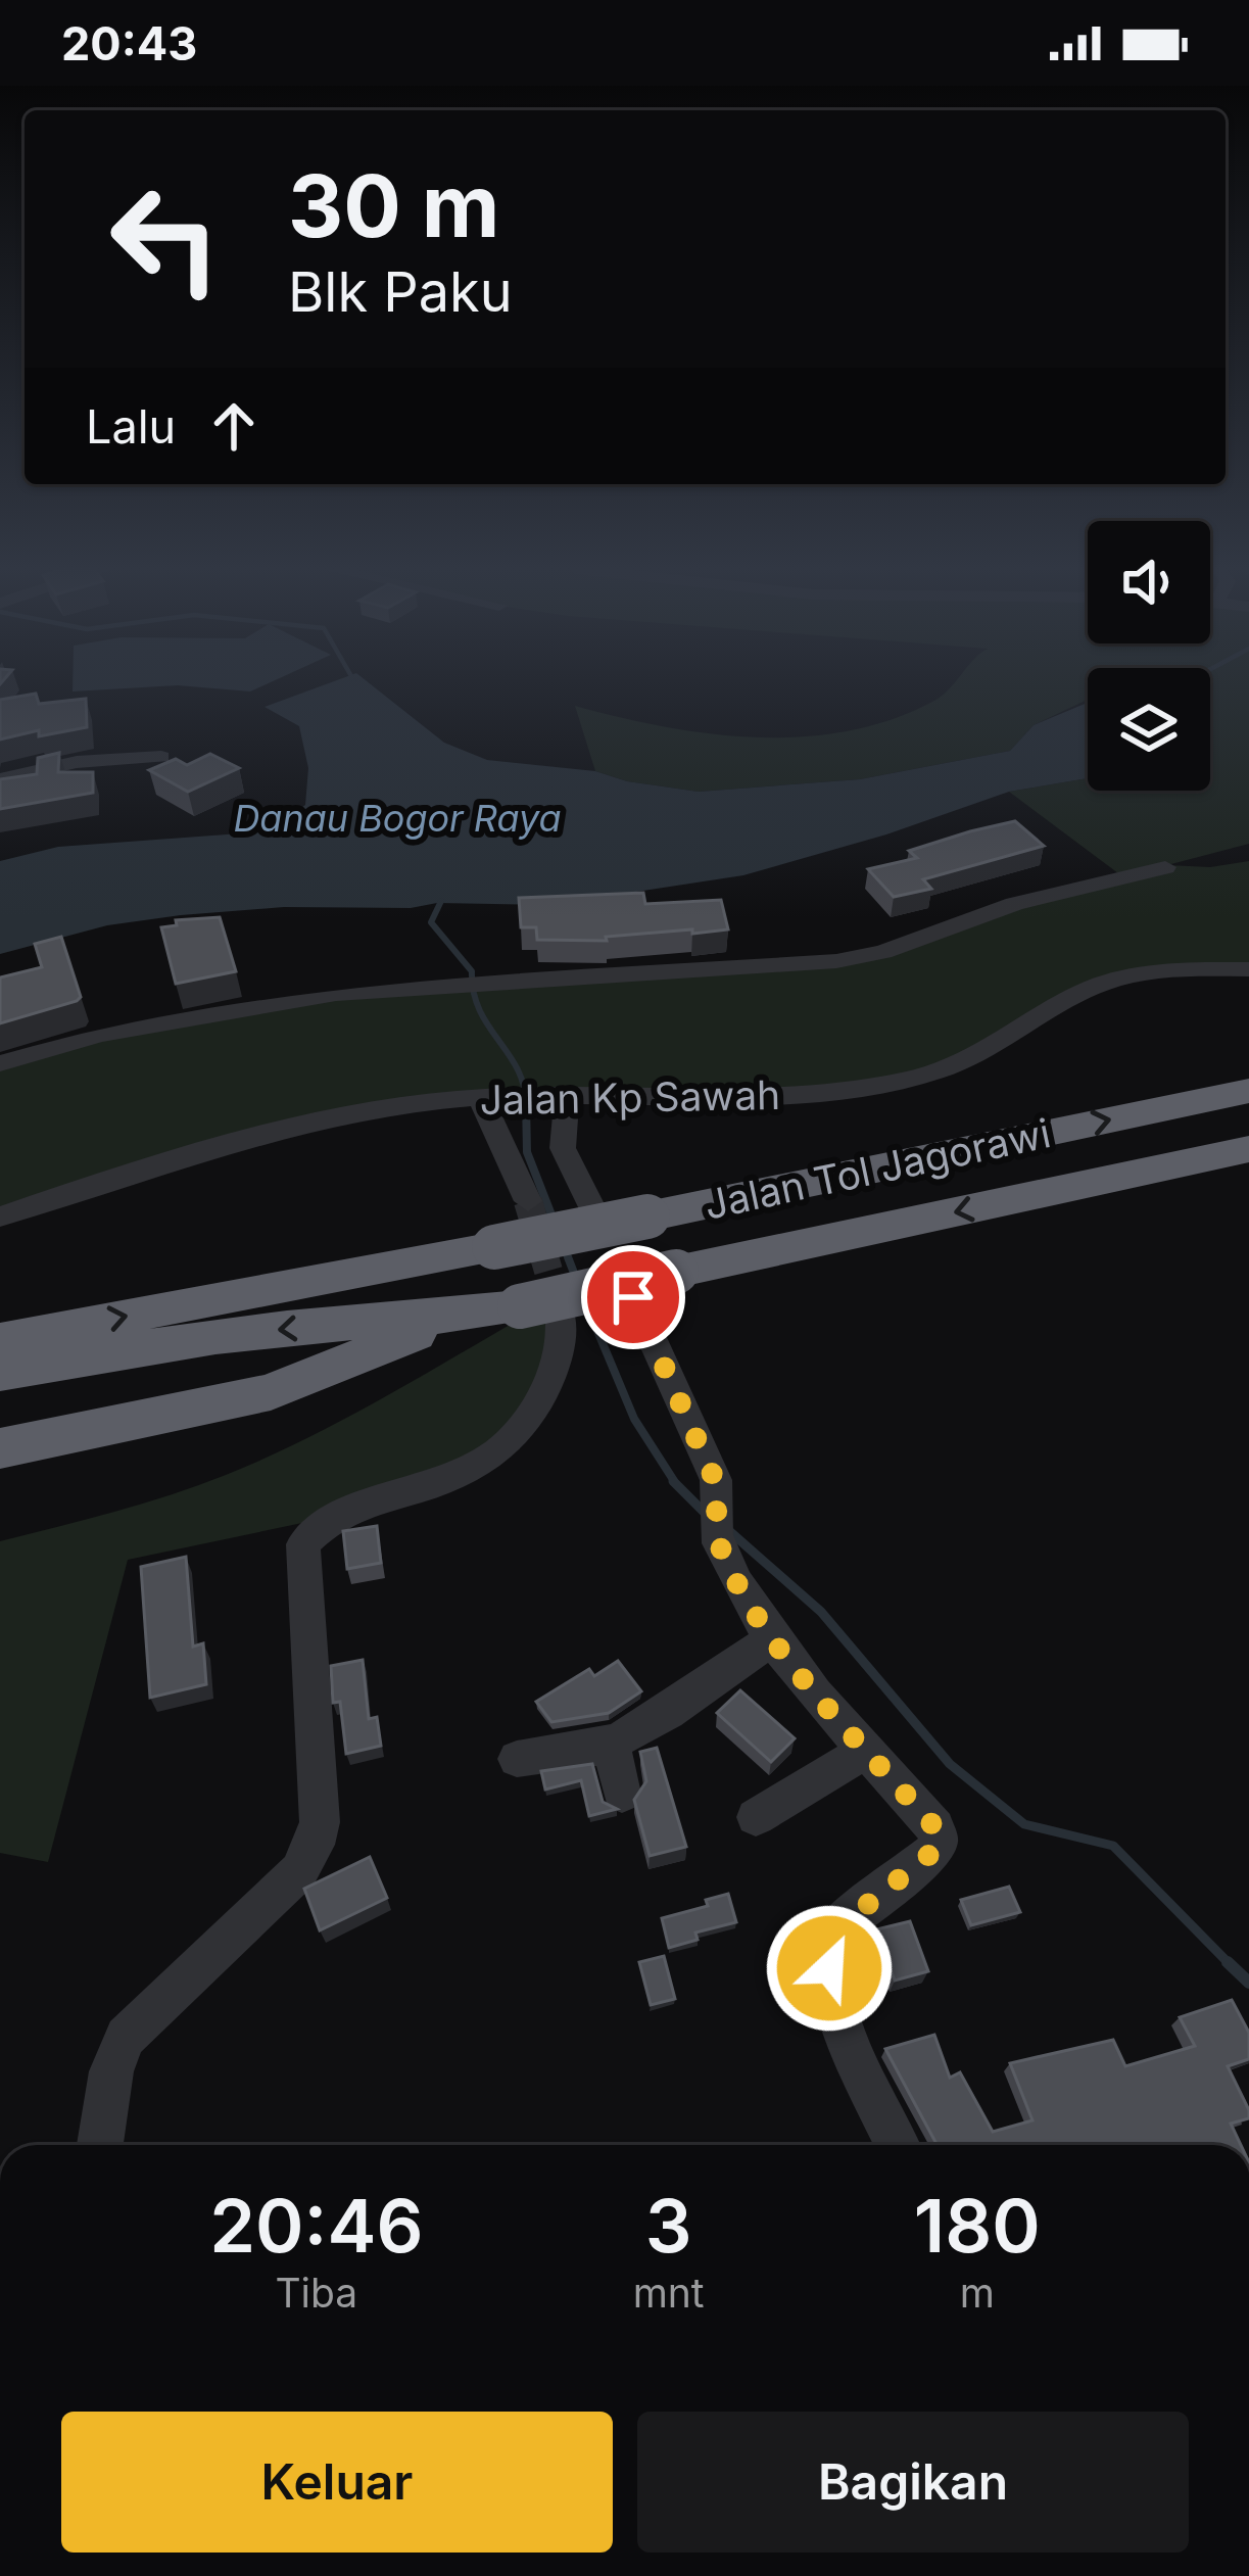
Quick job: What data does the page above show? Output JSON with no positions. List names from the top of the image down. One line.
{"streets":{"highway":["Jalan Tol Jagorawi"],"street":["Jalan Kp Sawah"]},"water":["Danau Bogor Raya"],"page":{"status":"20:43","turn":["30 m","Blk Paku"],"then":"Lalu","eta":["20:46","Tiba","3","mnt","180","m"],"buttons":["Keluar","Bagikan"]}}
